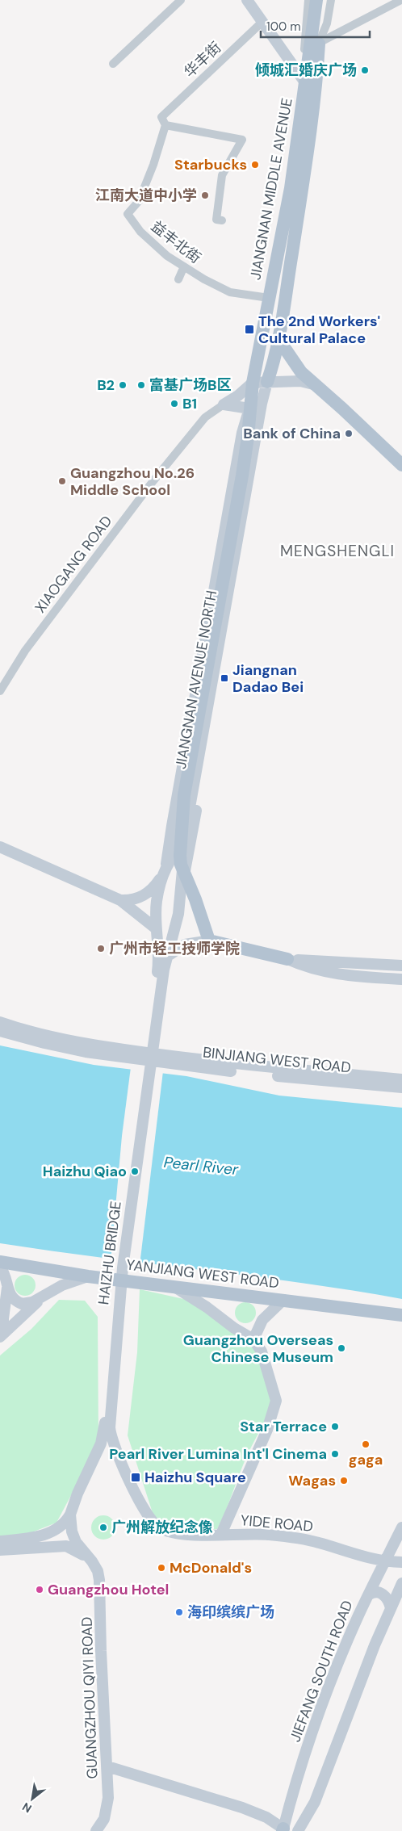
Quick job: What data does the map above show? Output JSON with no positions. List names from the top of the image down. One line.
{"streets":{"main road":["JIANGNAN MIDDLE AVENUE","JIANGNAN AVENUE NORTH","BINJIANG WEST ROAD","HAIZHU BRIDGE","YANJIANG WEST ROAD","YIDE ROAD","JIEFANG SOUTH ROAD","GUANGZHOU QIYI ROAD"],"street":["华丰街","益丰北街","XIAOGANG ROAD"]},"crossings":[["华丰街","益丰北街"],["JIANGNAN MIDDLE AVENUE","益丰北街"],["JIANGNAN MIDDLE AVENUE","JIANGNAN AVENUE NORTH"],["JIANGNAN AVENUE NORTH","HAIZHU BRIDGE"],["HAIZHU BRIDGE","YIDE ROAD"],["HAIZHU BRIDGE","GUANGZHOU QIYI ROAD"],["YIDE ROAD","JIEFANG SOUTH ROAD"]],"districts":["MENGSHENGLI"],"water":["Pearl River"],"places":{"other":["倾城汇婚庆广场","Starbucks","江南大道中小学","B2","富基广场B区","B1","Bank of China","Guangzhou No.26 Middle School","广州市轻工技师学院","Haizhu Qiao","Guangzhou Overseas Chinese Museum","Star Terrace","gaga","Pearl River Lumina Int'l Cinema","Wagas","广州解放纪念像","McDonald's","Guangzhou Hotel","海印缤缤广场"],"transit":["The 2nd Workers' Cultural Palace","Jiangnan Dadao Bei","Haizhu Square"]},"scale_bar":"100 m","north":"bottom left"}
